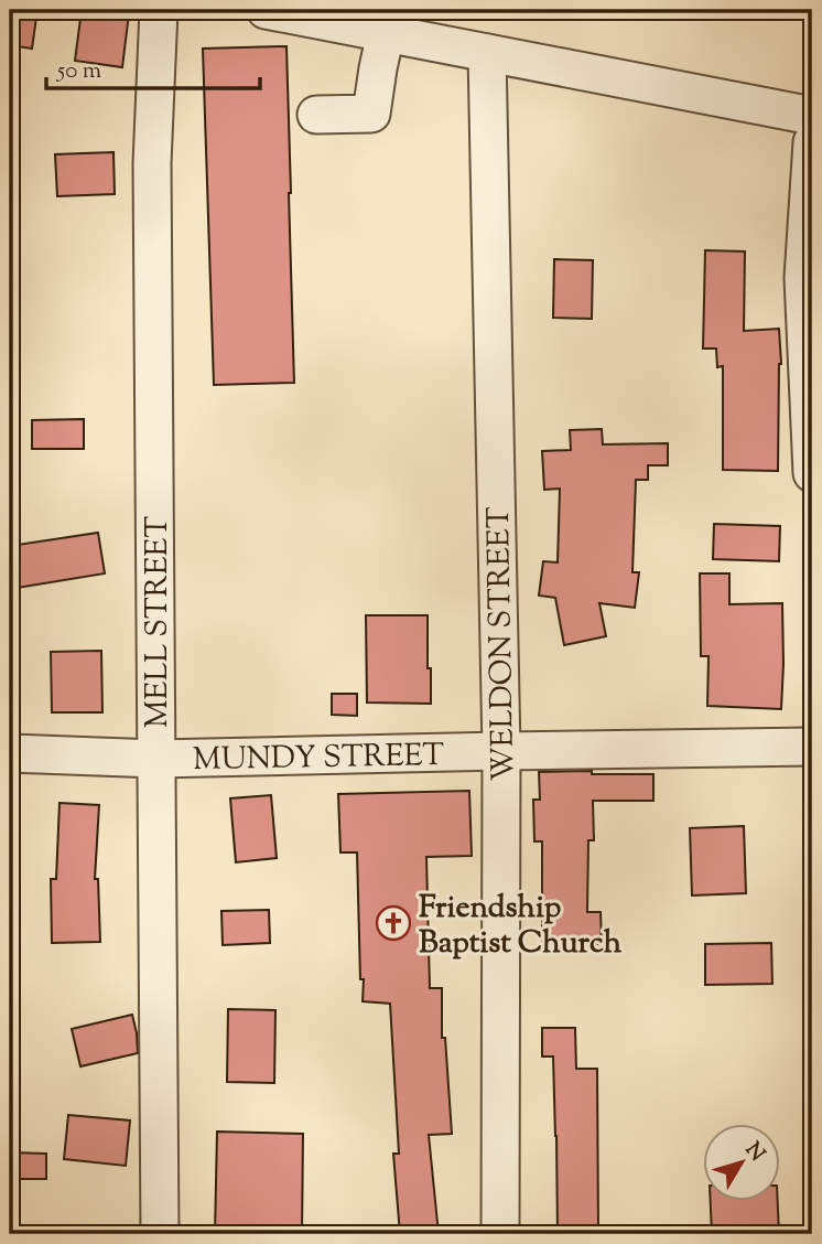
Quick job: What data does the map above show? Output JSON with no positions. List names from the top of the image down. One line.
{"streets":{"street":["MELL STREET","WELDON STREET","MUNDY STREET"]},"crossings":[["MELL STREET","MUNDY STREET"],["WELDON STREET","MUNDY STREET"]],"places":{"church":["Friendship Baptist Church"]},"scale_bar":"50 m","north":"top right"}
